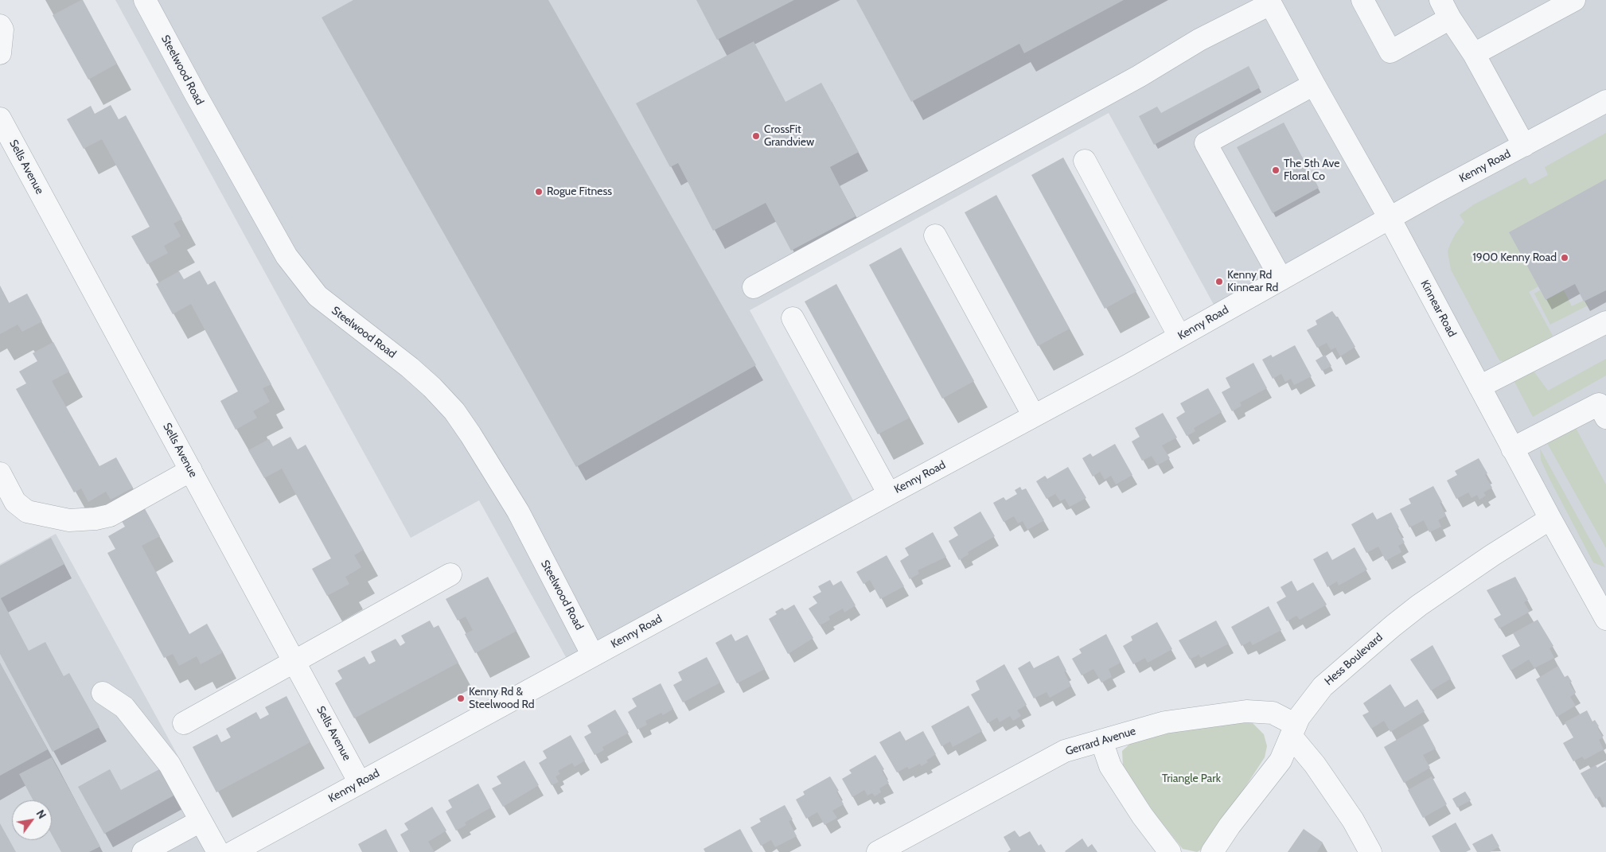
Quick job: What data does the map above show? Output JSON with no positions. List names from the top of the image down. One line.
{"streets":{"street":["Steelwood Road","Kenny Road","Sells Avenue","Kinnear Road","Hess Boulevard","Gerrard Avenue"]},"crossings":[["Steelwood Road","Kenny Road"],["Kenny Road","Sells Avenue"],["Kenny Road","Kinnear Road"],["Kinnear Road","Hess Boulevard"],["Hess Boulevard","Gerrard Avenue"]],"parks":["Triangle Park"],"places":["CrossFit Grandview","The 5th Ave Floral Co","Rogue Fitness","1900 Kenny Road","Kenny Rd Kinnear Rd","Kenny Rd & Steelwood Rd"],"north":"top right"}
